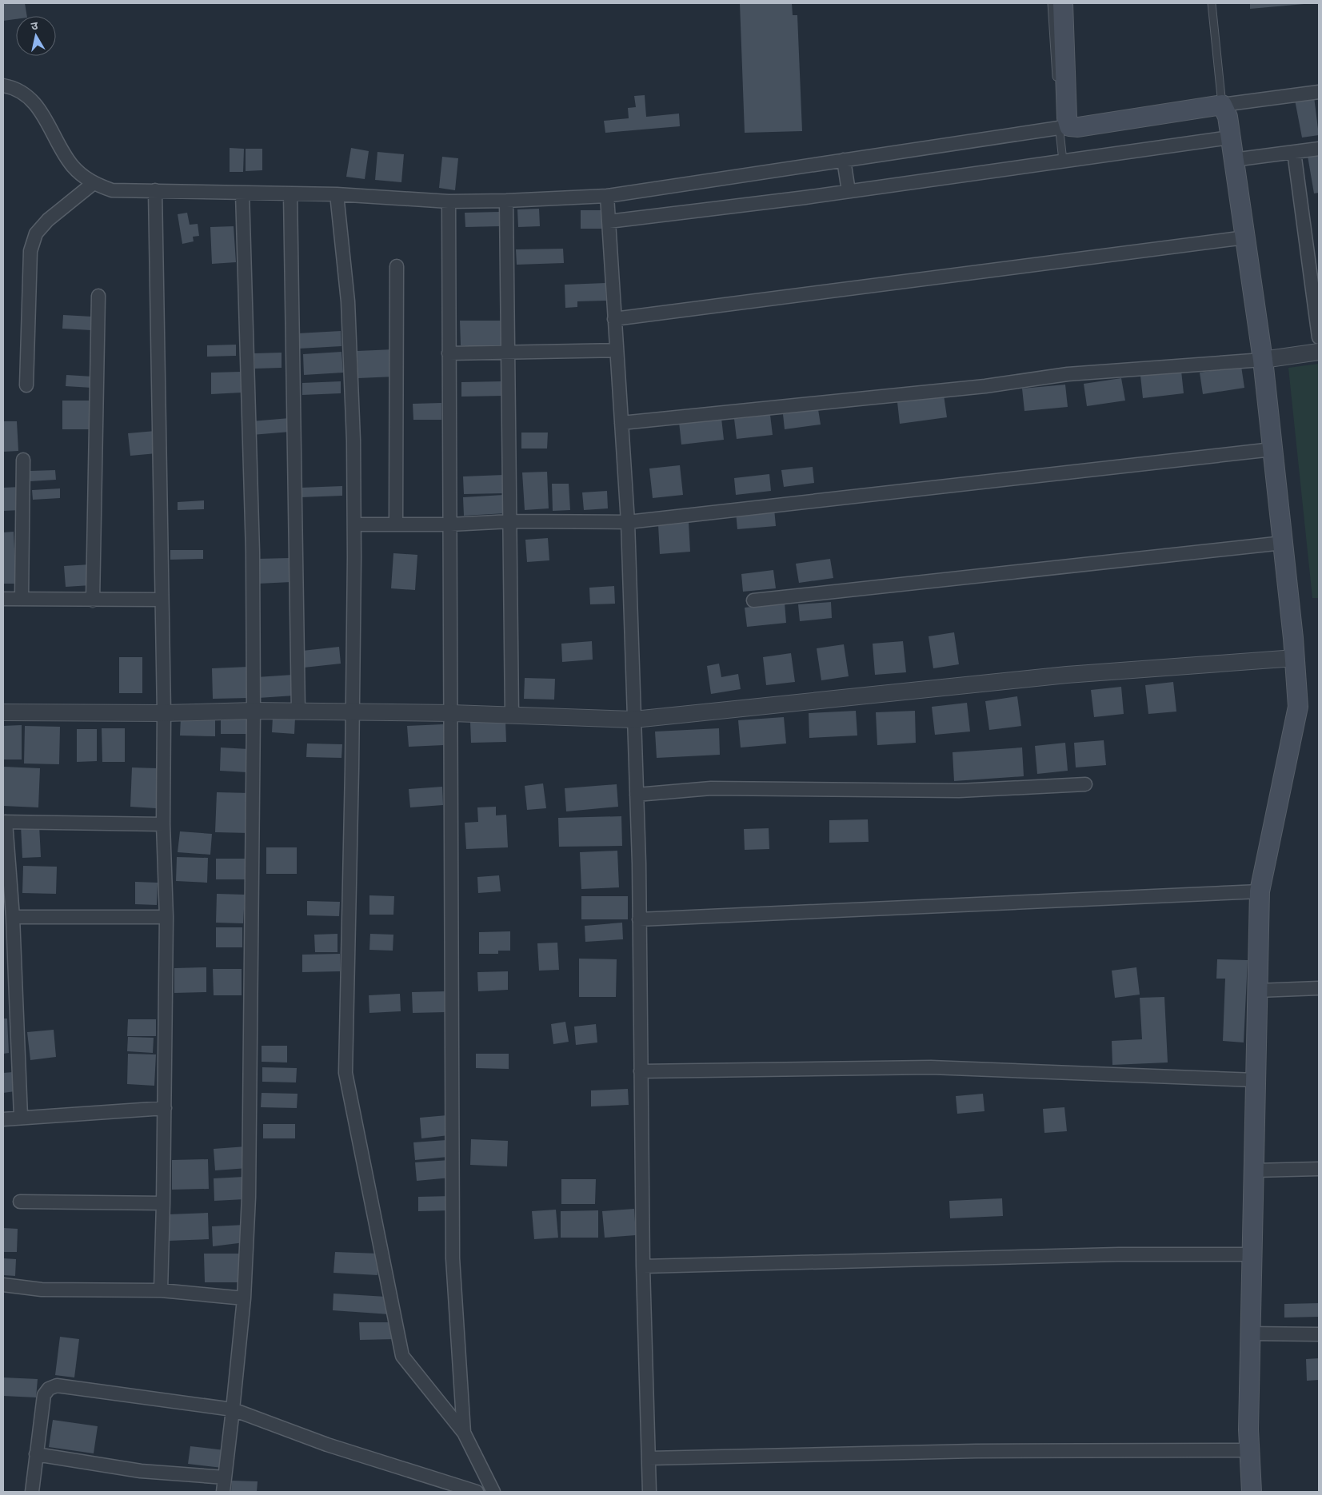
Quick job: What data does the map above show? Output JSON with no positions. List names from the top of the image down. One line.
{"north":"top"}
